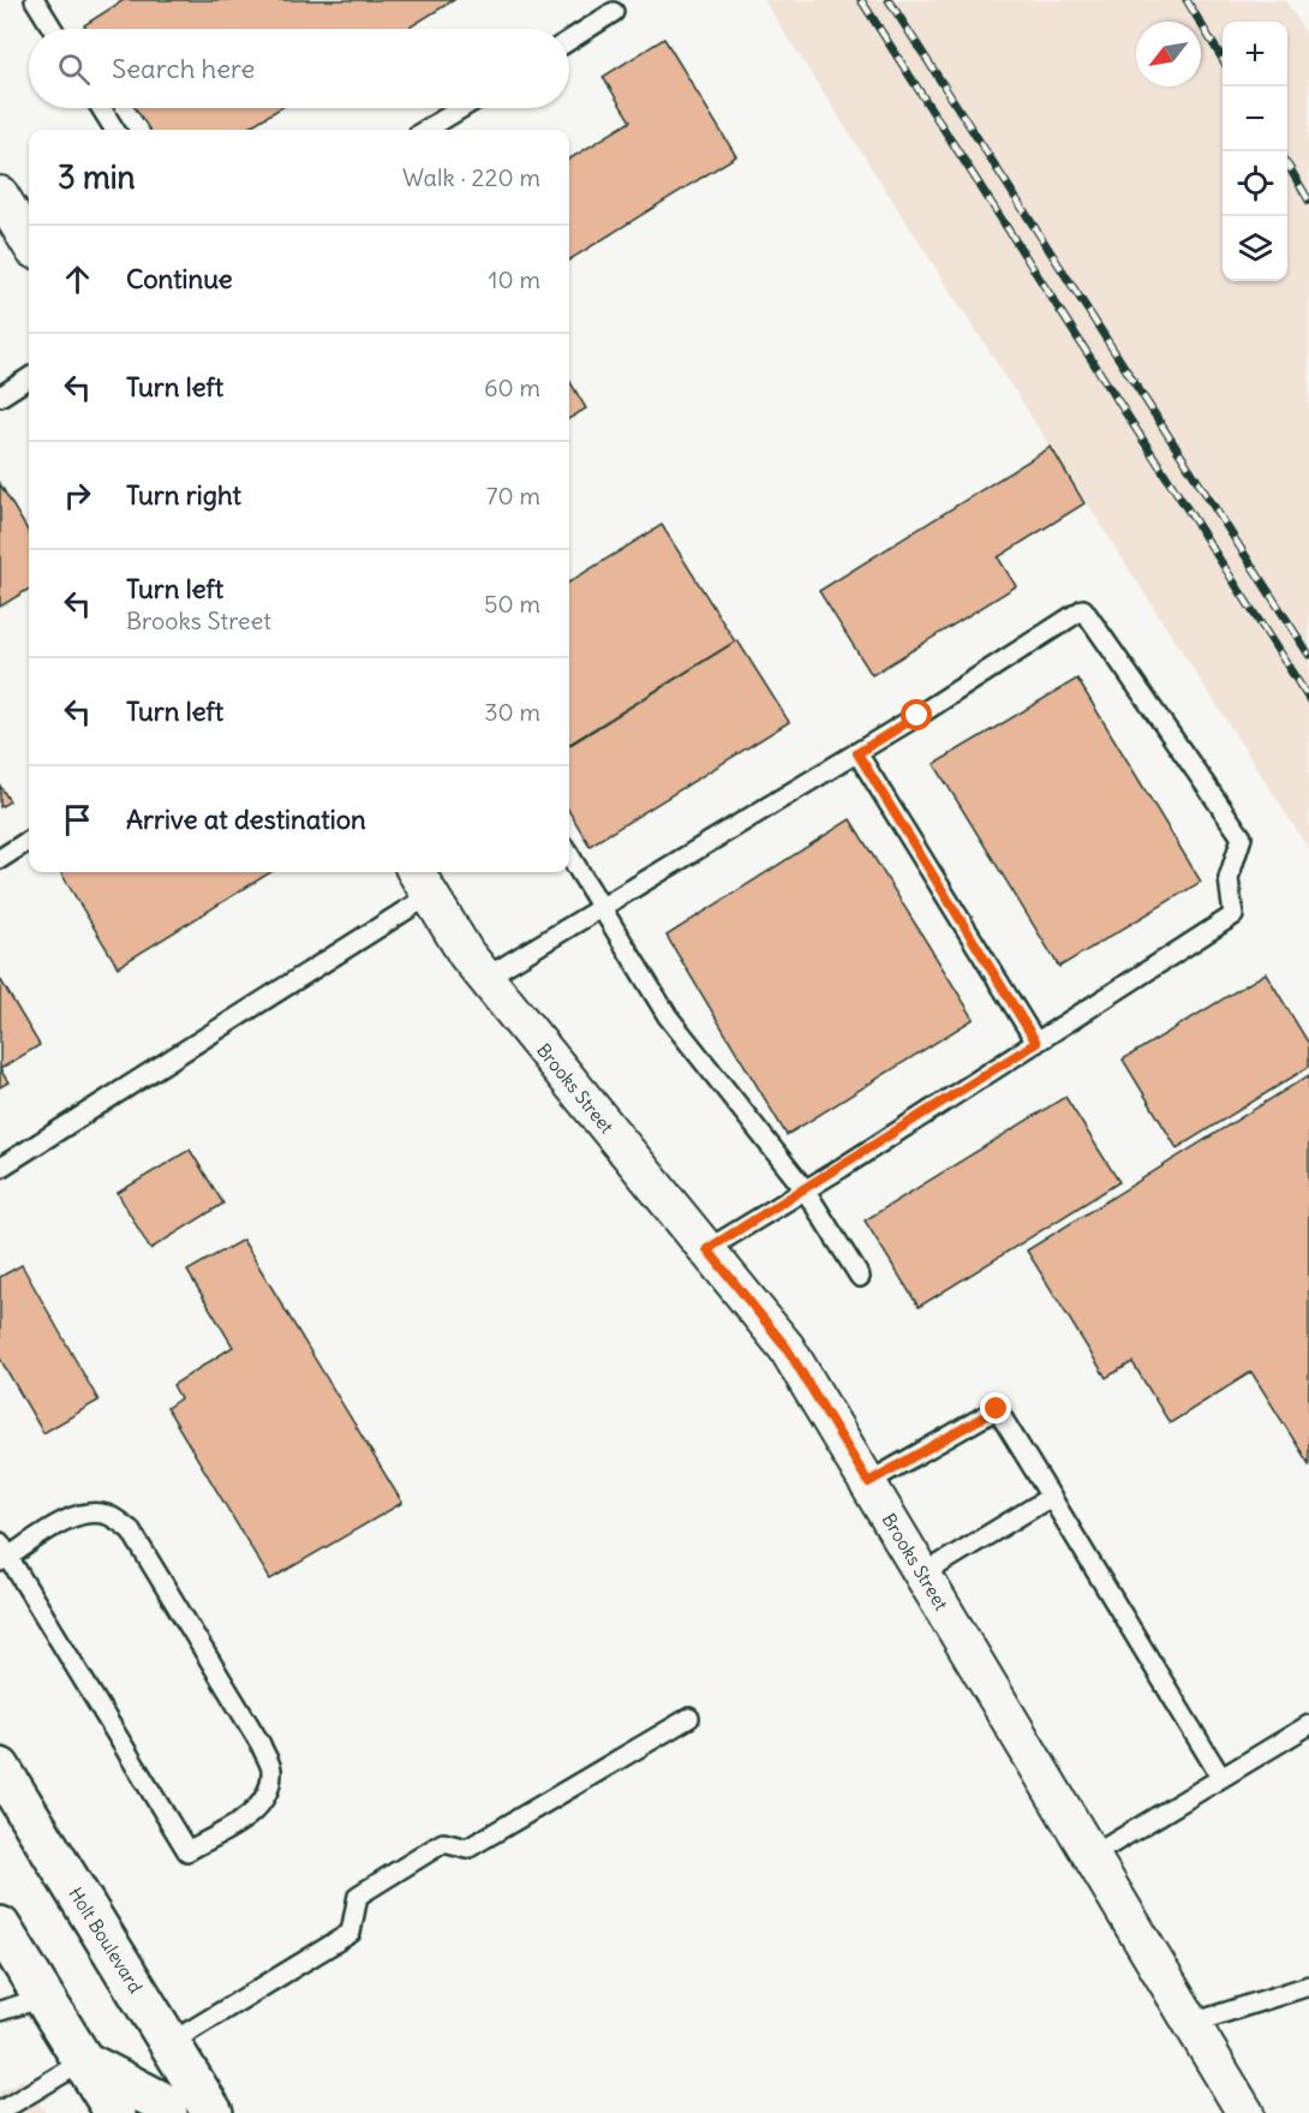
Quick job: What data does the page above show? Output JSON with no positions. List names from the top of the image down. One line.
{"streets":{"main road":["Holt Boulevard"],"street":["Brooks Street"]},"north":"bottom left","page":{"map_buttons":["+","−"],"search":"Search here","heading":["3 min","Walk · 220 m"],"list":[["Continue","10 m"],["Turn left","60 m"],["Turn right","70 m"],["Turn left","Brooks Street","50 m"],["Turn left","30 m"],"Arrive at destination"]}}
